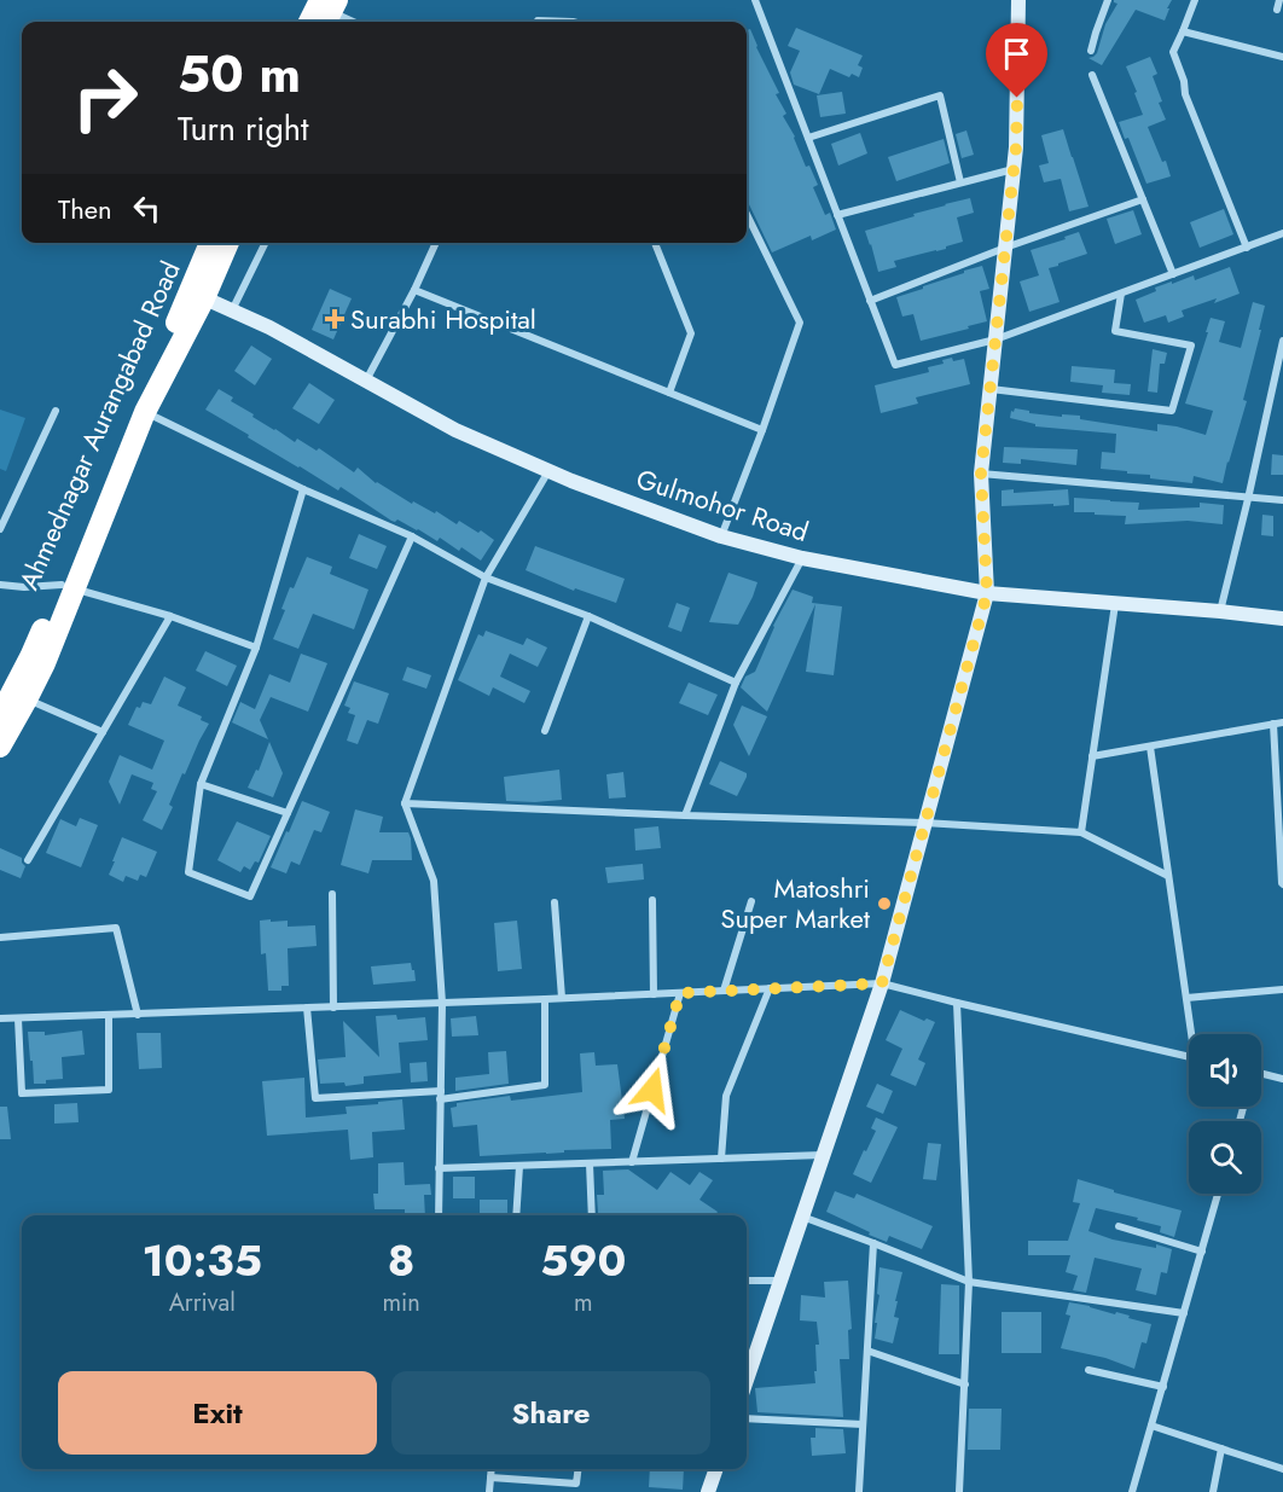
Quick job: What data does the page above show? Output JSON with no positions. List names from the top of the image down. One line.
{"streets":{"highway":["Ahmednagar Aurangabad Road"],"street":["Gulmohor Road"]},"crossings":[["Ahmednagar Aurangabad Road","Gulmohor Road"]],"places":{"health":["Surabhi Hospital"],"other":["Matoshri Super Market"]},"page":{"turn":["50 m","Turn right"],"then":"Then","eta":["10:35","Arrival","8","min","590","m"],"buttons":["Exit","Share"]}}
